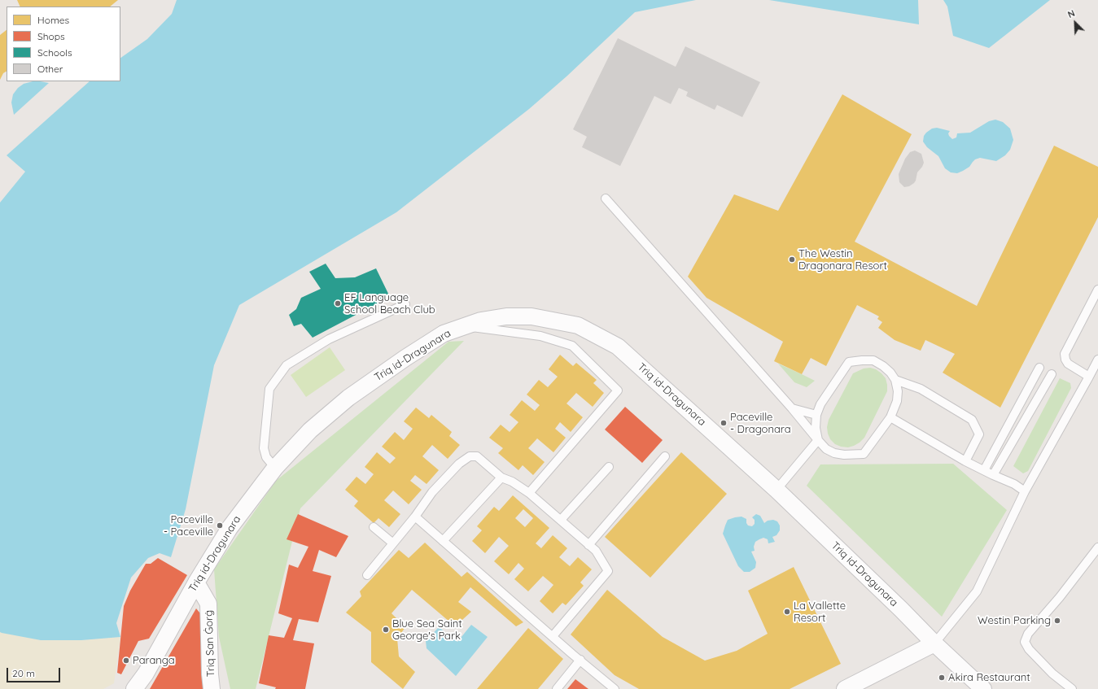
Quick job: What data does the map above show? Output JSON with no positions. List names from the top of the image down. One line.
{"streets":{"street":["Triq id-Dragunara","Triq San Ġorġ"]},"crossings":[["Triq id-Dragunara","Triq San Ġorġ"]],"places":["The Westin Dragonara Resort","EF Language School Beach Club","Paceville - Dragonara","Paceville - Paceville","La Vallette Resort","Westin Parking","Blue Sea Saint George's Park","Paranga","Akira Restaurant"],"legend":["Homes","Shops","Schools","Other"],"scale_bar":"20 m","north":"top left"}
